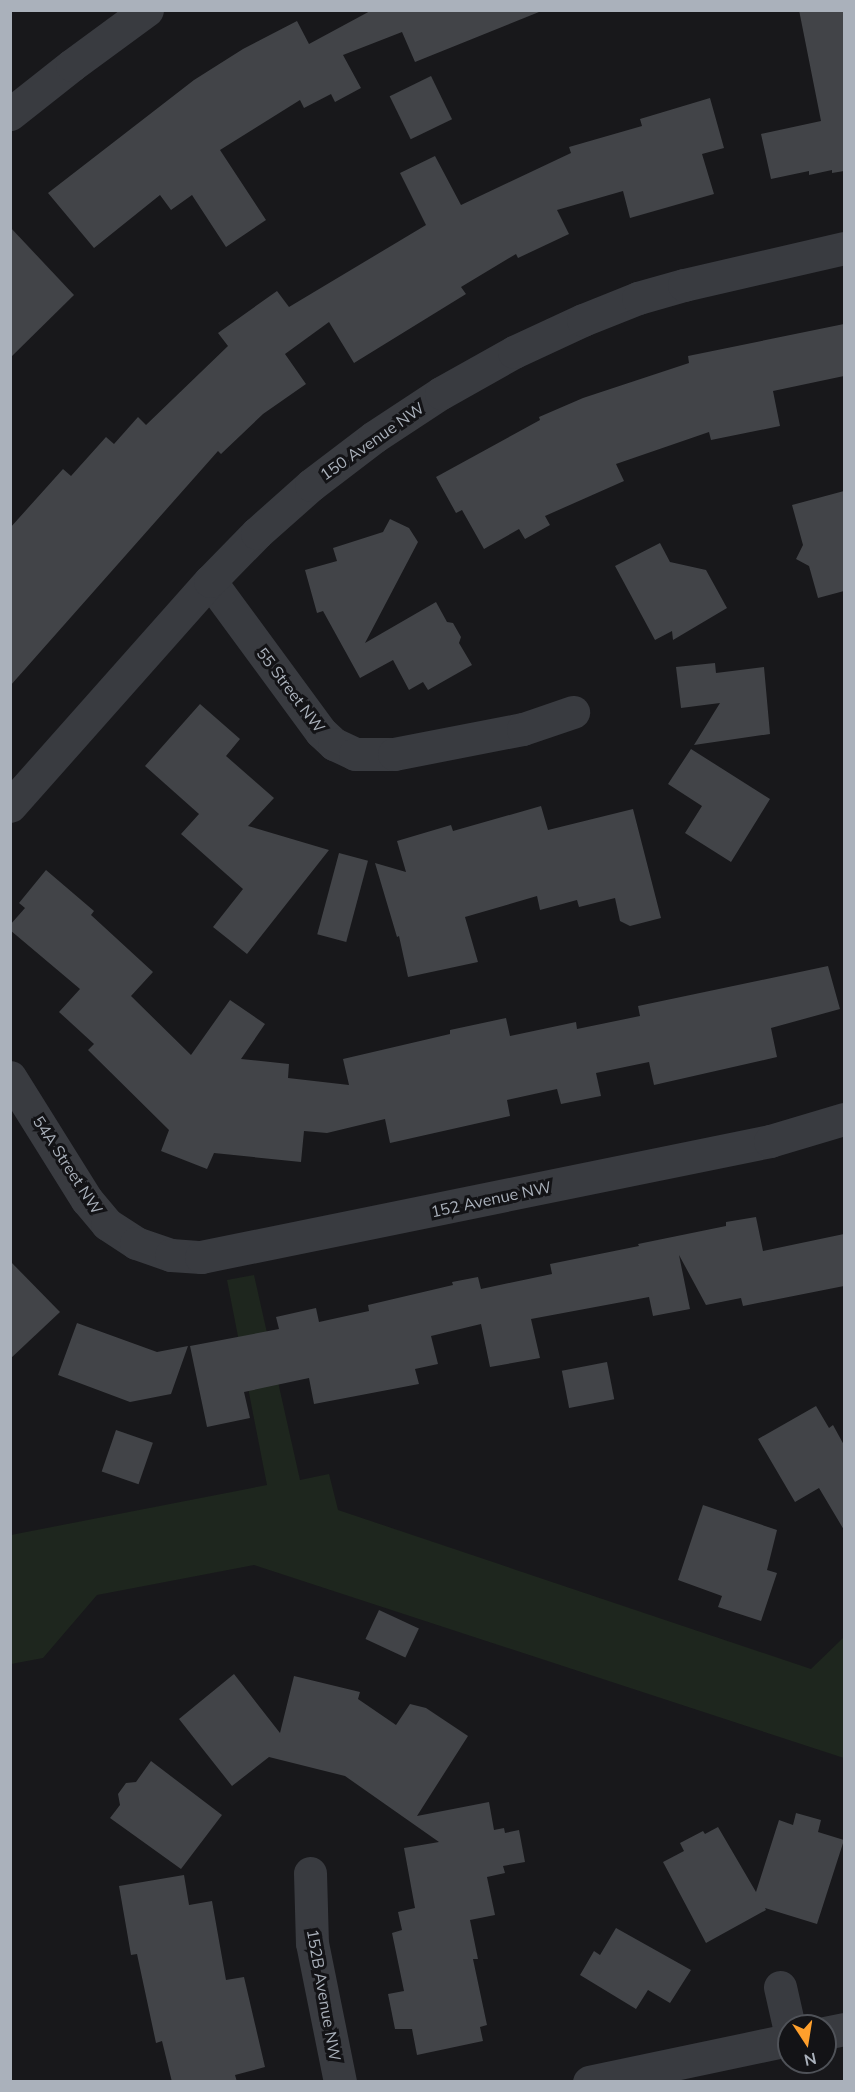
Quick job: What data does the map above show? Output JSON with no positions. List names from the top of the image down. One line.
{"streets":{"street":["150 Avenue NW","55 Street NW","54A Street NW","152 Avenue NW","152B Avenue NW"]},"crossings":[["150 Avenue NW","55 Street NW"],["54A Street NW","152 Avenue NW"]],"north":"bottom"}
